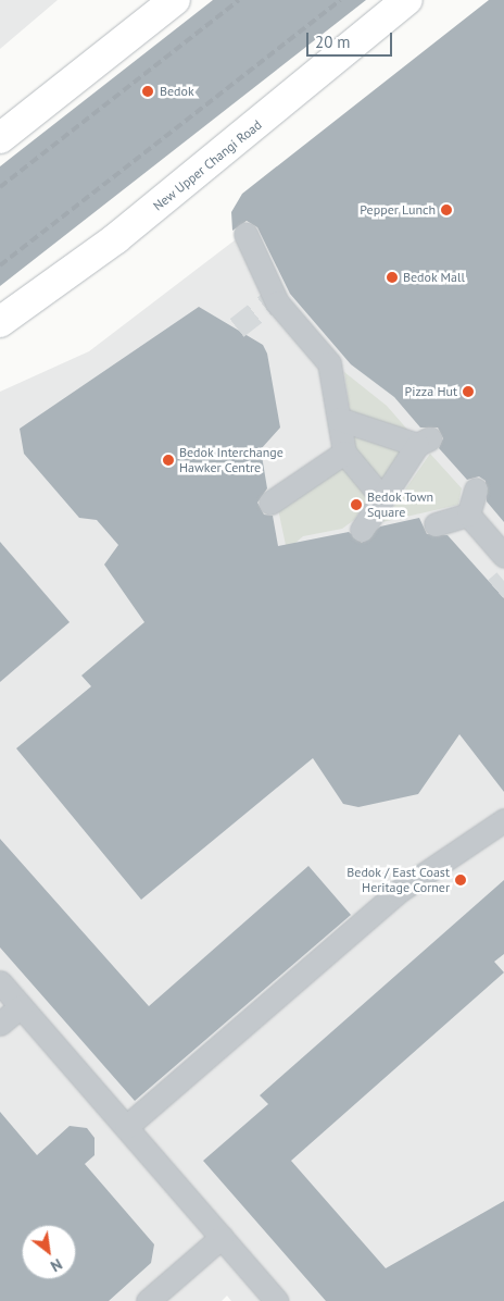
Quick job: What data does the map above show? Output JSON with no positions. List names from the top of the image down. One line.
{"streets":{"main road":["New Upper Changi Road"]},"places":["Bedok","Pepper Lunch","Bedok Mall","Pizza Hut","Bedok Interchange Hawker Centre","Bedok Town Square","Bedok / East Coast Heritage Corner"],"scale_bar":"20 m","north":"bottom right"}
